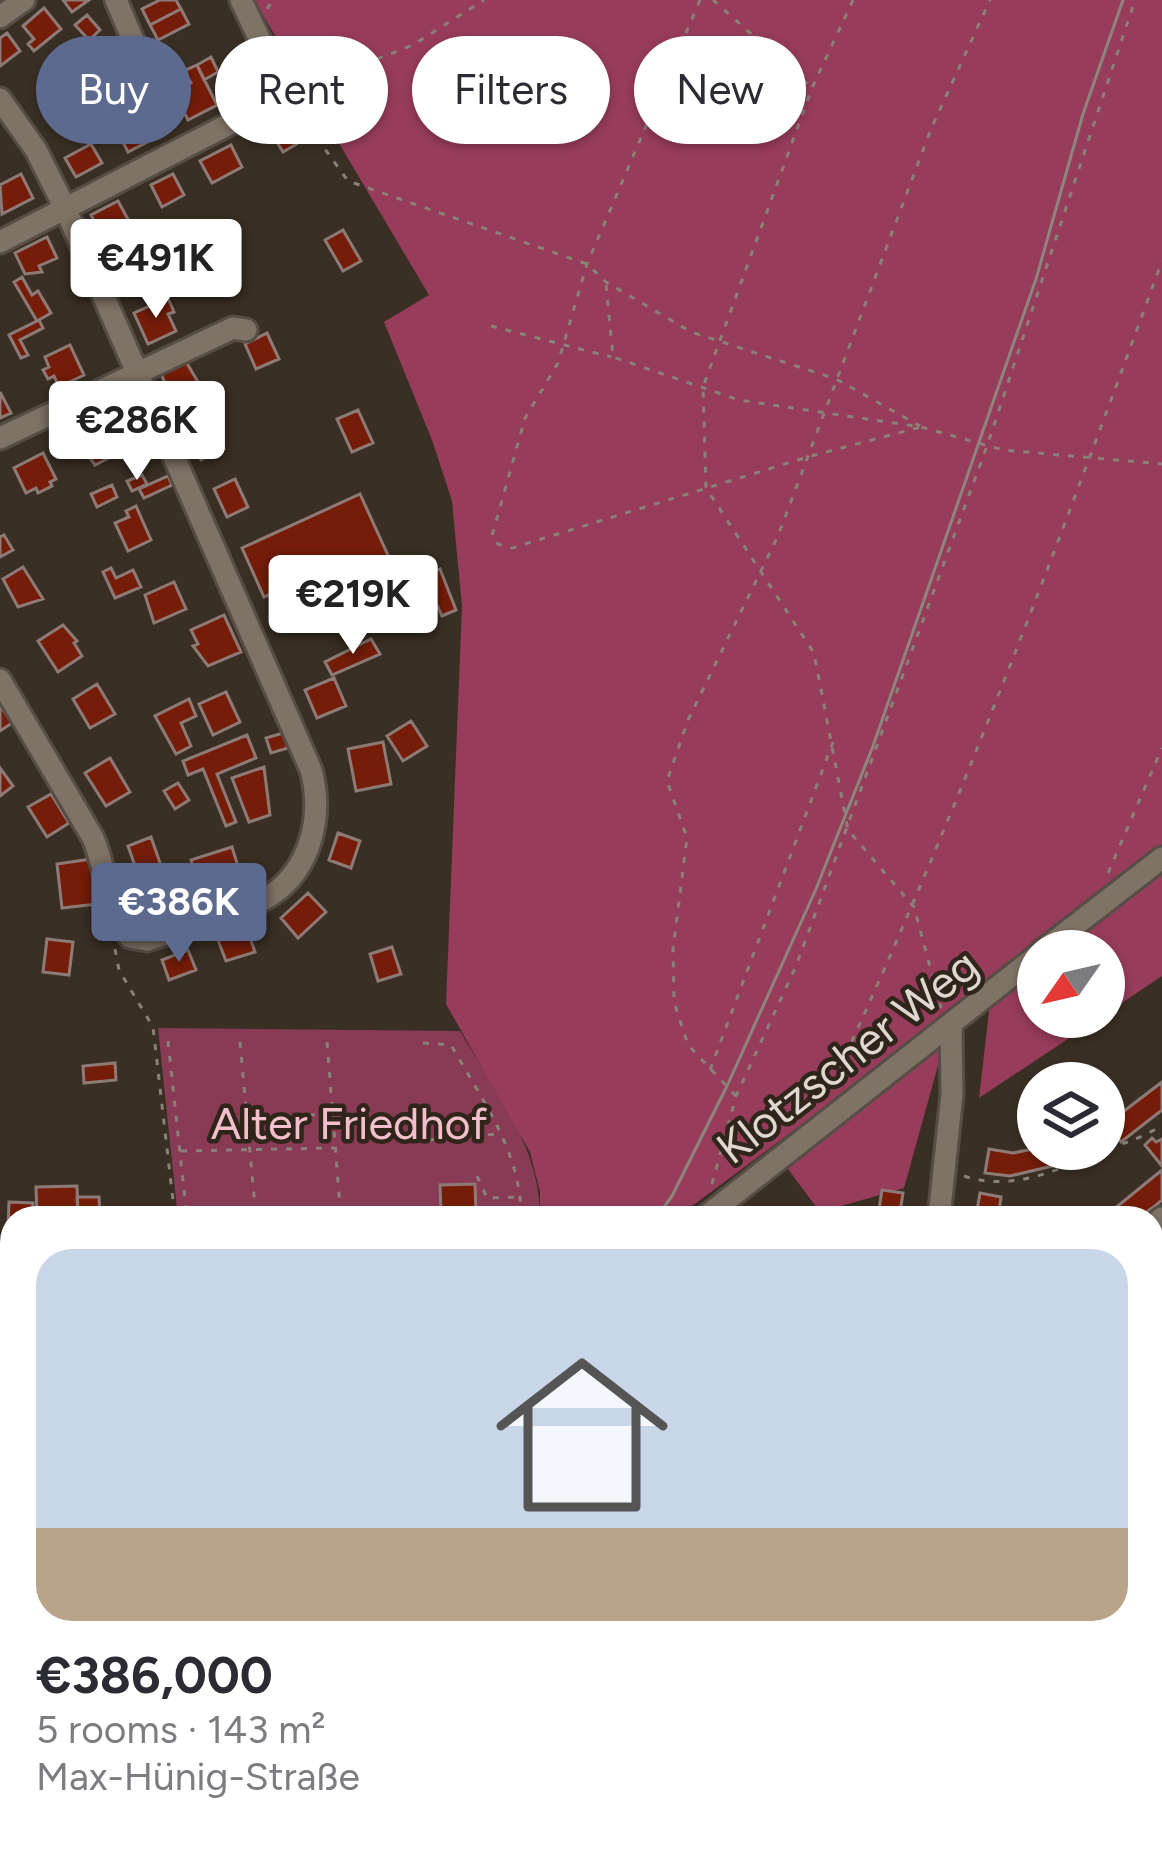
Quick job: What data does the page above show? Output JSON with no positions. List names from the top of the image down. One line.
{"streets":{"street":["Klotzscher Weg"]},"parks":["Alter Friedhof"],"north":"bottom left","page":{"chip":["Buy","Rent","Filters","New"],"price":["€491K","€286K","€219K","€386K"],"list":[{"name":"€386,000","note":"5 rooms · 143 m² · Max-Hünig-Straße"}]}}
